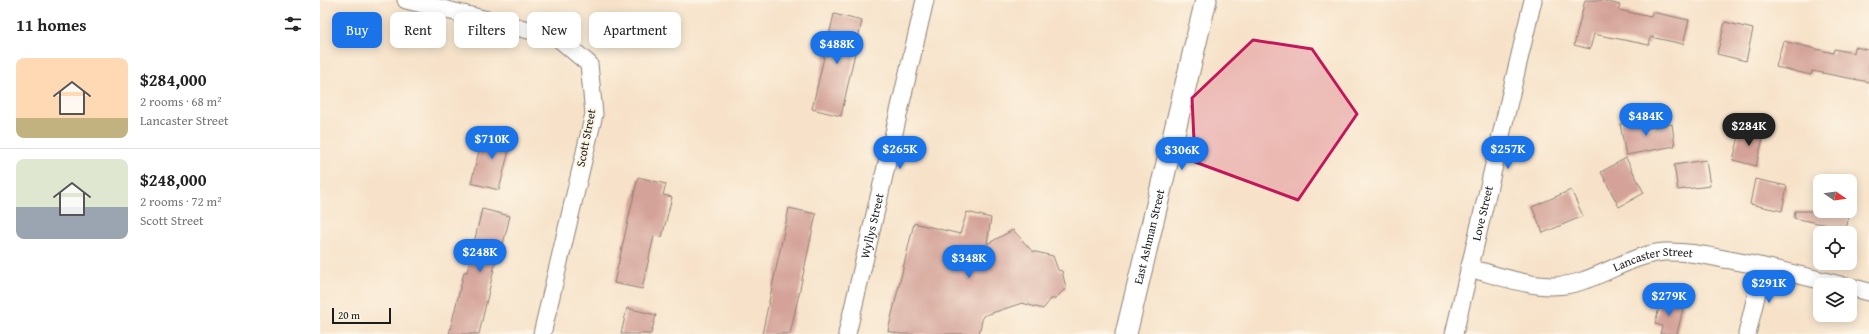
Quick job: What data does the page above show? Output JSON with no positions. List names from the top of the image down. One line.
{"streets":{"street":["Scott Street","Love Street","Wyllys Street","East Ashman Street","Lancaster Street"]},"crossings":[["Love Street","Lancaster Street"]],"scale_bar":"20 m","north":"right","page":{"heading":"11 homes","chip":["Buy","Rent","Filters","New","Apartment"],"price":["$488K","$484K","$284K","$710K","$265K","$257K","$306K","$248K","$348K","$291K","$279K"],"list":[{"name":"$284,000","note":"2 rooms · 68 m² · Lancaster Street"},{"name":"$248,000","note":"2 rooms · 72 m² · Scott Street"}],"scale":"20 m"}}
